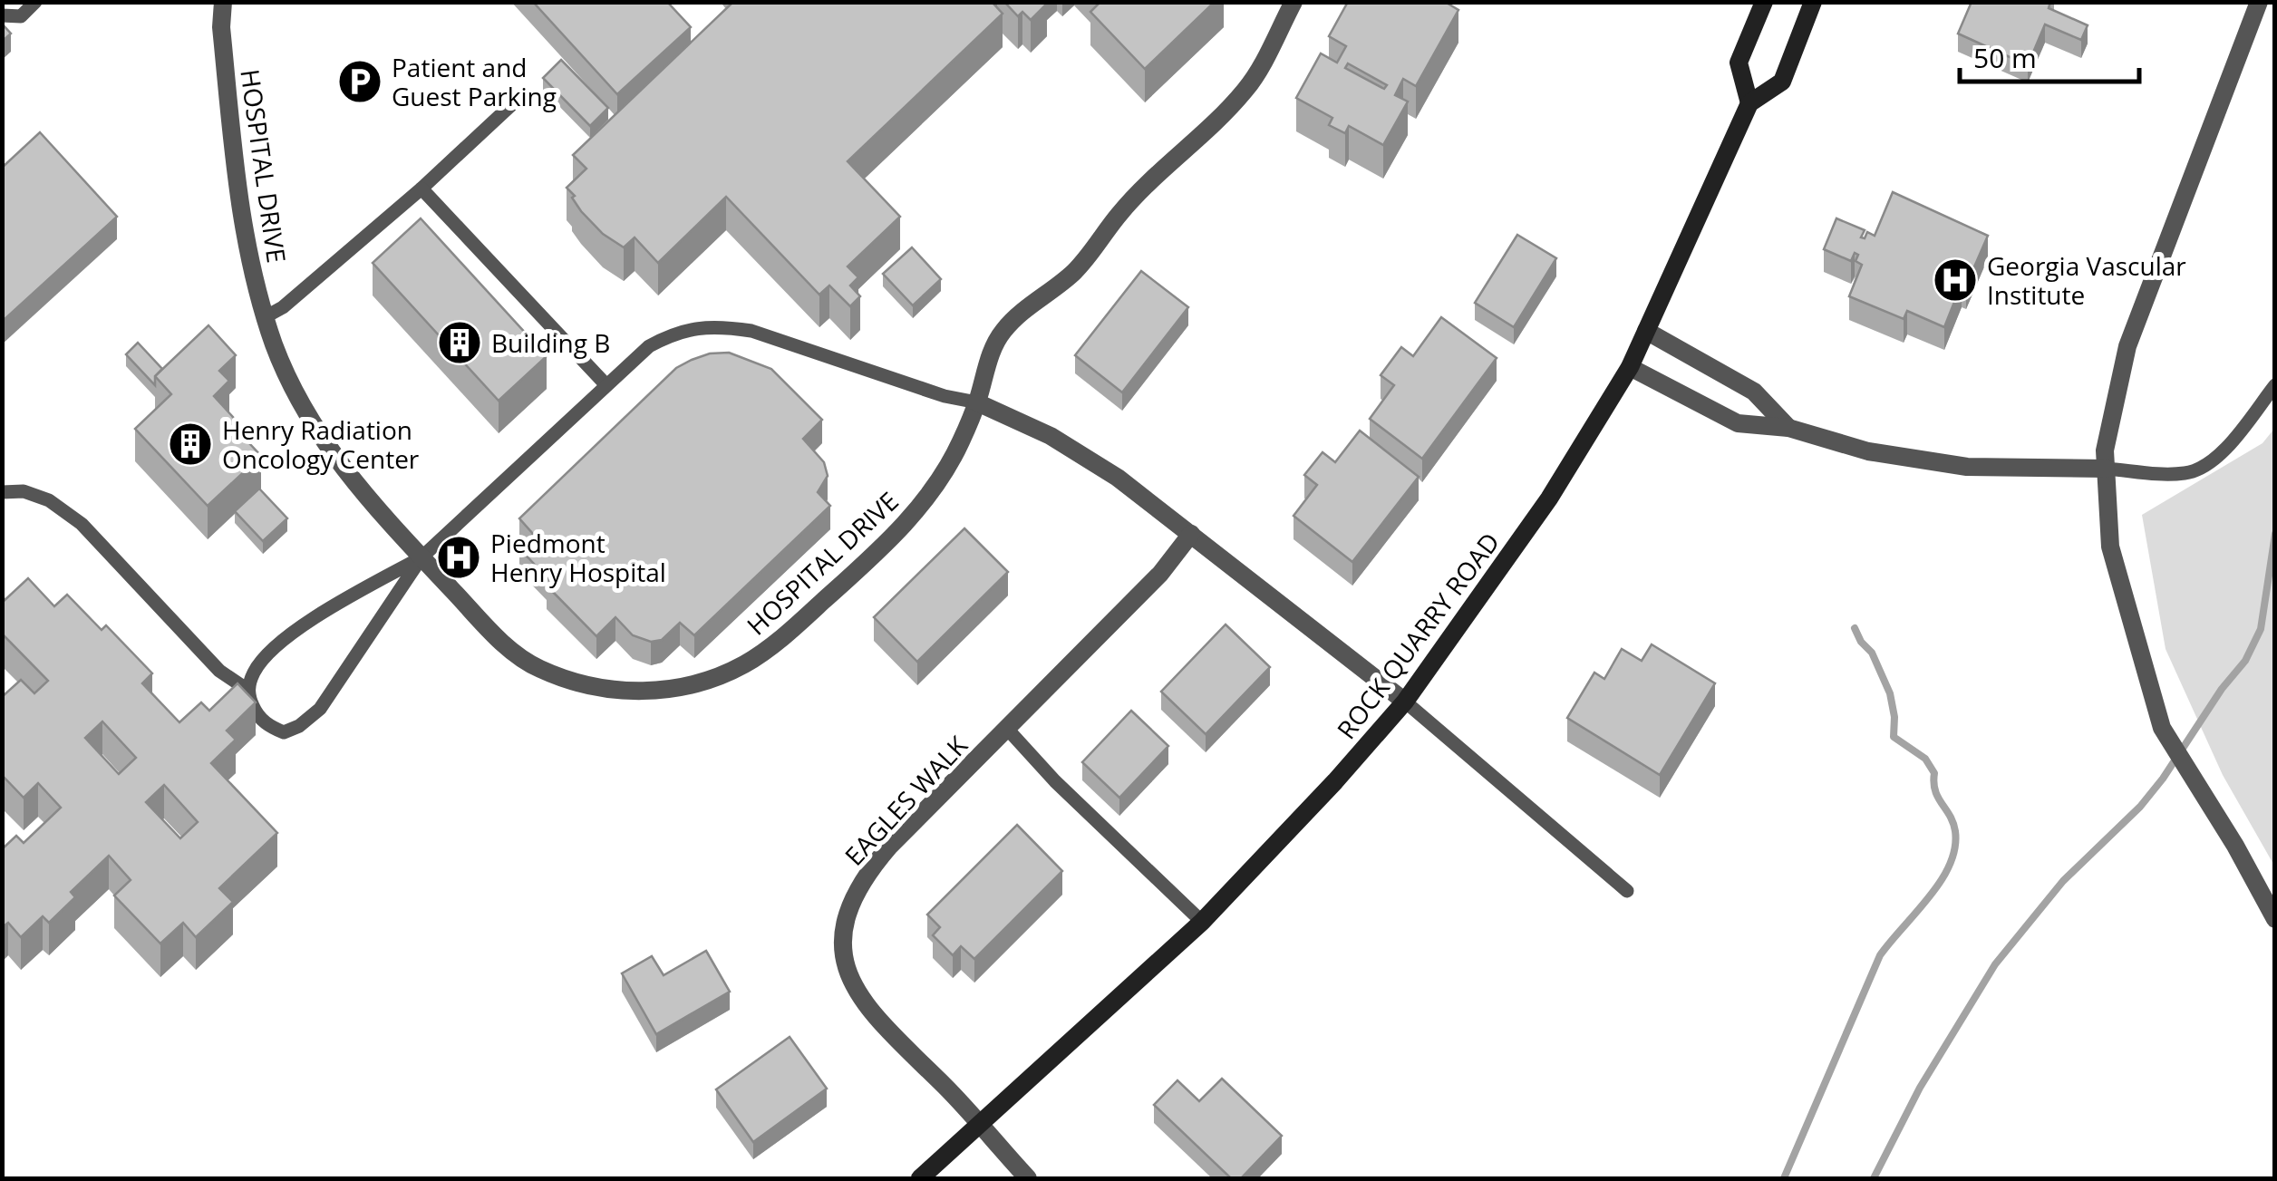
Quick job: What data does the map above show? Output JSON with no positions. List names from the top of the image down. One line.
{"streets":{"street":["HOSPITAL DRIVE","ROCK QUARRY ROAD","EAGLES WALK"]},"crossings":[["ROCK QUARRY ROAD","EAGLES WALK"]],"places":{"parking":["Patient and Guest Parking"],"hospital":["Georgia Vascular Institute","Piedmont Henry Hospital"],"building":["Building B","Henry Radiation Oncology Center"]},"scale_bar":"50 m"}
